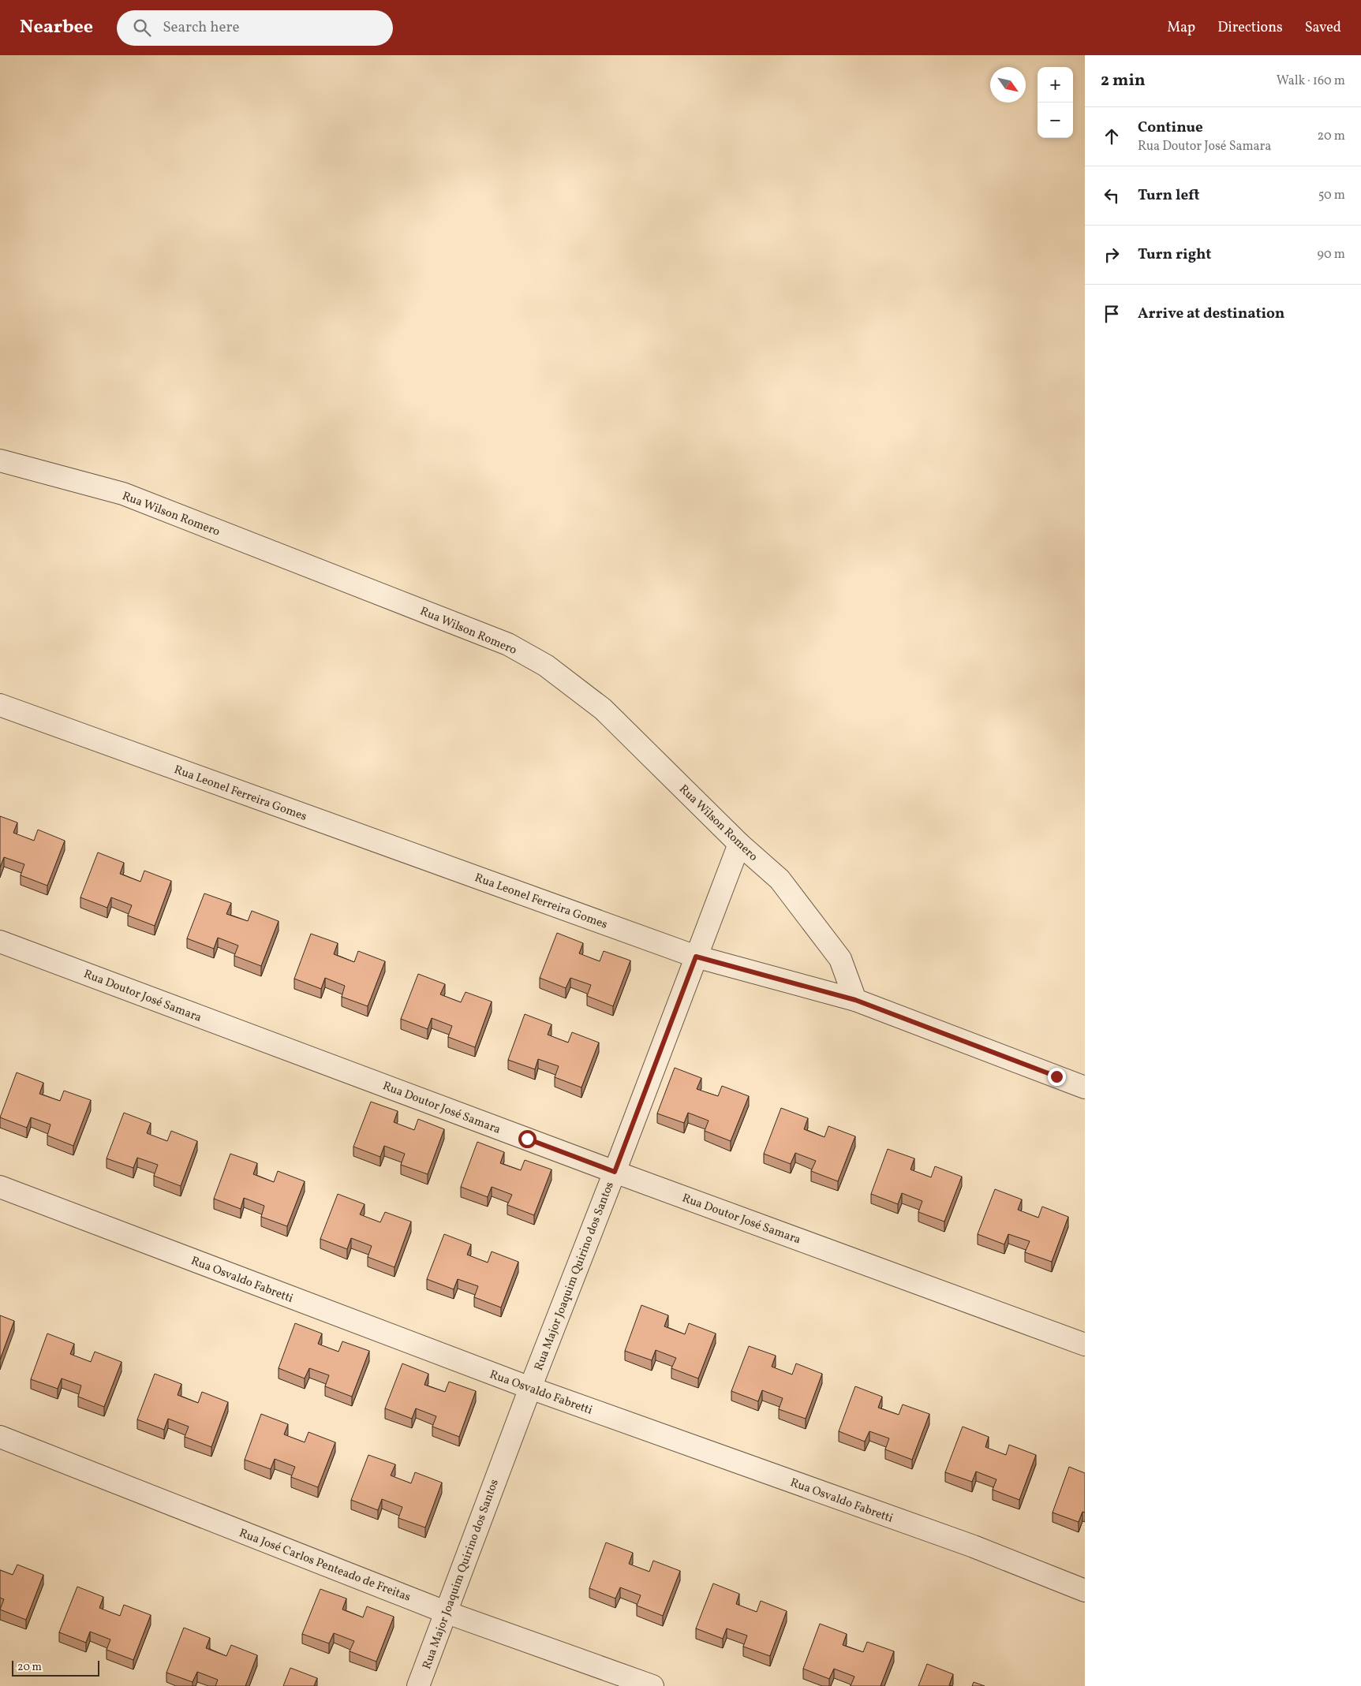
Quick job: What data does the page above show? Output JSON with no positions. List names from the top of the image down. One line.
{"streets":{"street":["Rua Wilson Romero","Rua Leonel Ferreira Gomes","Rua Doutor José Samara","Rua Major Joaquim Quirino dos Santos","Rua Osvaldo Fabretti","Rua José Carlos Penteado de Freitas"]},"crossings":[["Rua Wilson Romero","Rua Leonel Ferreira Gomes"],["Rua Wilson Romero","Rua Major Joaquim Quirino dos Santos"],["Rua Leonel Ferreira Gomes","Rua Major Joaquim Quirino dos Santos"],["Rua Doutor José Samara","Rua Major Joaquim Quirino dos Santos"],["Rua Major Joaquim Quirino dos Santos","Rua Osvaldo Fabretti"],["Rua Major Joaquim Quirino dos Santos","Rua José Carlos Penteado de Freitas"]],"scale_bar":"20 m","north":"bottom right","page":{"header":"Nearbee","search":"Search here","nav":["Map","Directions","Saved"],"heading":["2 min","Walk · 160 m"],"map_buttons":["+","−"],"list":[["Continue","Rua Doutor José Samara","20 m"],["Turn left","50 m"],["Turn right","90 m"],"Arrive at destination"],"scale":"20 m"}}
